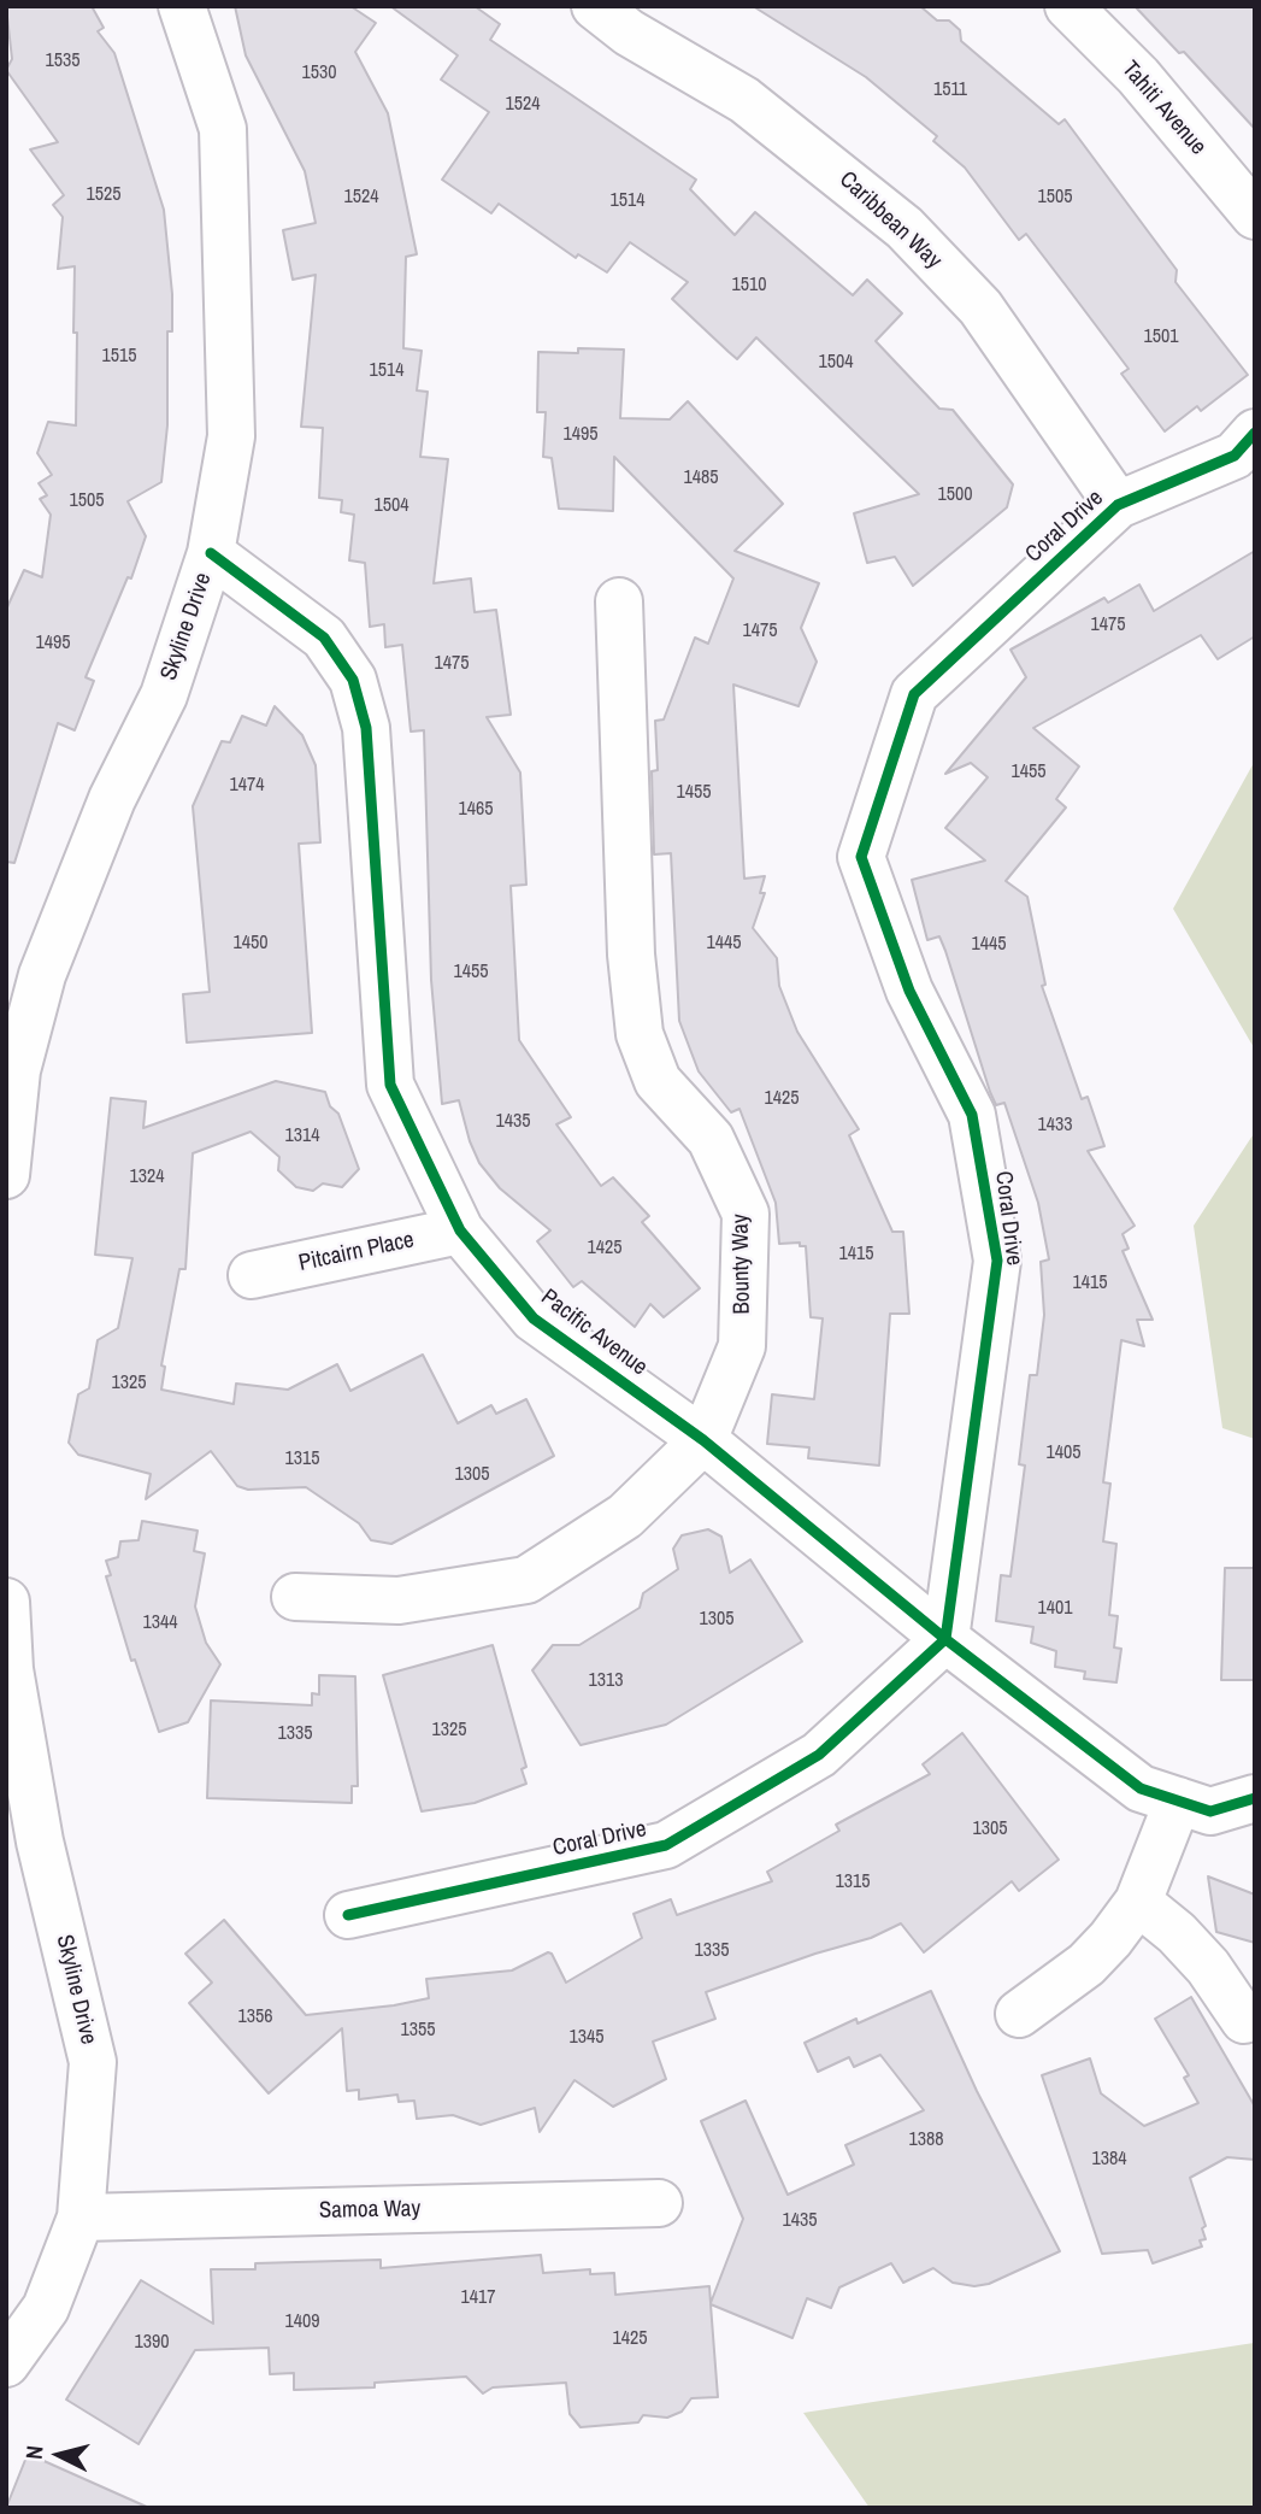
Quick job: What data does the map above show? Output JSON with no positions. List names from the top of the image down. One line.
{"streets":{"street":["Tahiti Avenue","Caribbean Way","Coral Drive","Skyline Drive","Pitcairn Place","Bounty Way","Pacific Avenue","Samoa Way"]},"crossings":[["Caribbean Way","Coral Drive"],["Coral Drive","Pacific Avenue"],["Skyline Drive","Pacific Avenue"],["Skyline Drive","Samoa Way"],["Pitcairn Place","Pacific Avenue"],["Bounty Way","Pacific Avenue"]],"house_numbers":["1535","1530","1511","1524","1525","1524","1505","1514","1510","1501","1515","1504","1514","1495","1485","1500","1505","1504","1475","1475","1495","1475","1455","1474","1455","1465","1450","1445","1445","1455","1425","1435","1433","1314","1324","1425","1415","1415","1325","1405","1315","1305","1401","1305","1344","1313","1325","1335","1305","1315","1335","1356","1355","1345","1388","1384","1435","1417","1409","1425","1390"],"north":"left"}
